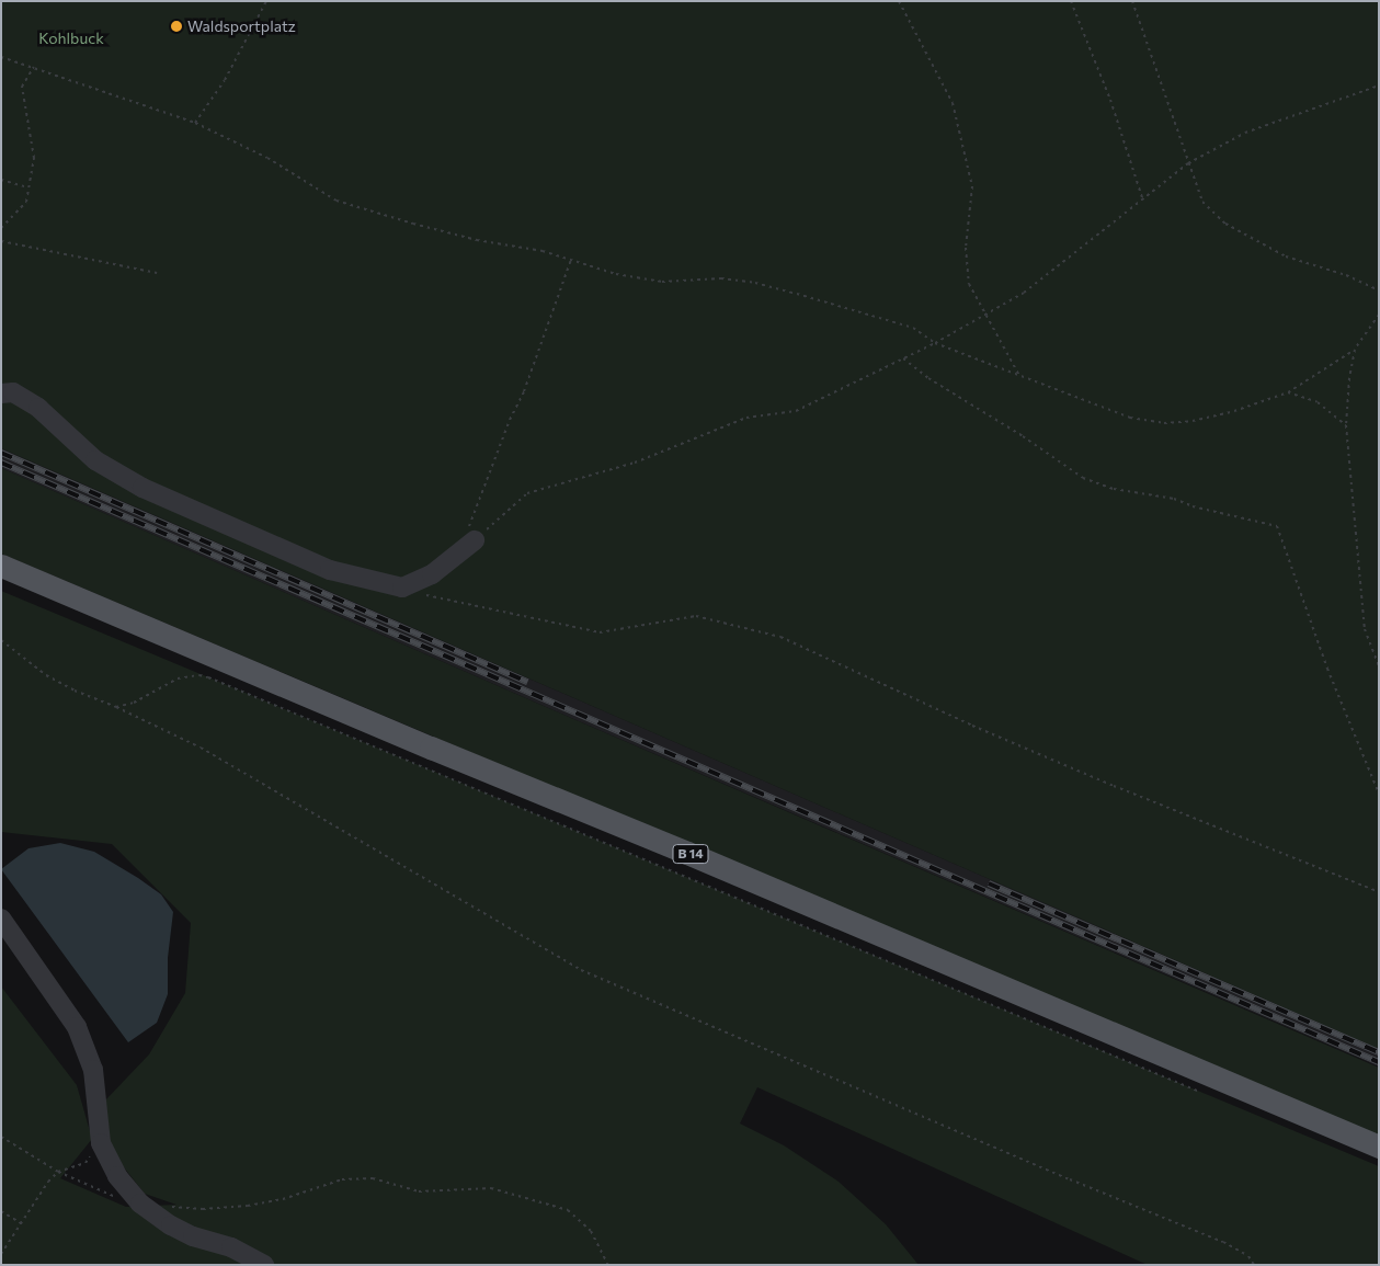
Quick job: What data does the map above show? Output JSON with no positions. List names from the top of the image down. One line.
{"streets":{"main road":["B 14"]},"parks":["Kohlbuck"],"places":["Waldsportplatz"]}
